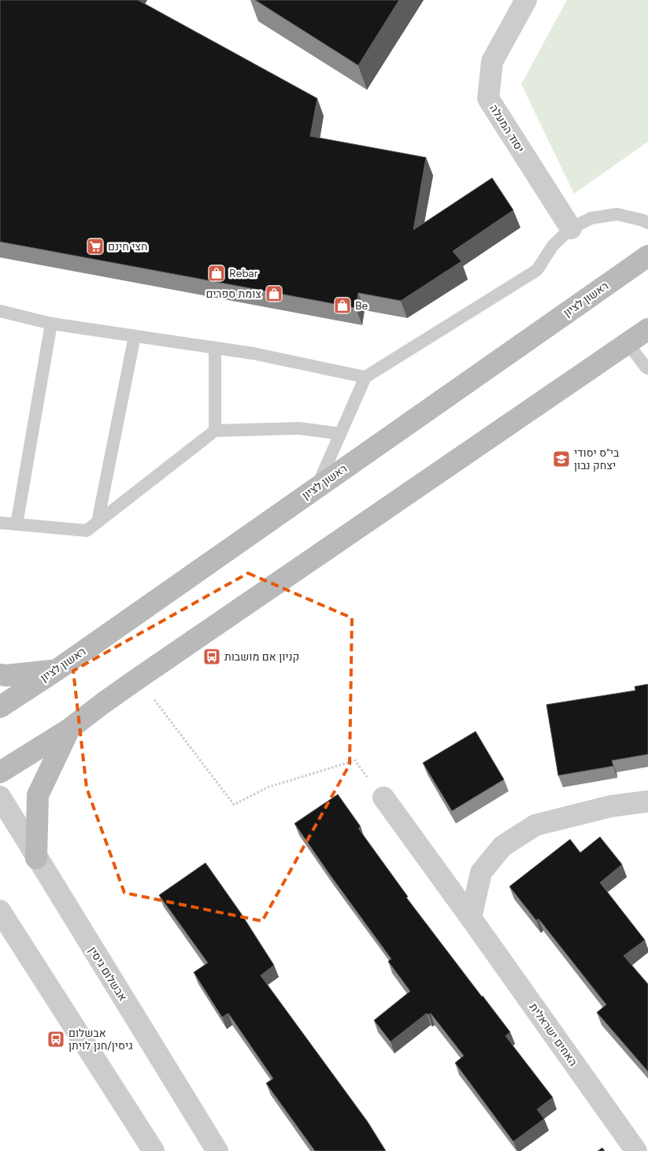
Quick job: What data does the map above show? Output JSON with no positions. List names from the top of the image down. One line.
{"streets":{"main road":["ראשון לציון"],"street":["יסוד המעלה","אבשלום גיסין","האחים ישראלית"]},"places":{"supermarket":["חצי חינם"],"shop":["Rebar","צומת ספרים","Be"],"school or university":["בי\"ס יסודי יצחק נבון"],"bus stop":["קניון אם מושבות","אבשלום גיסין/חנן לויתן"]}}
